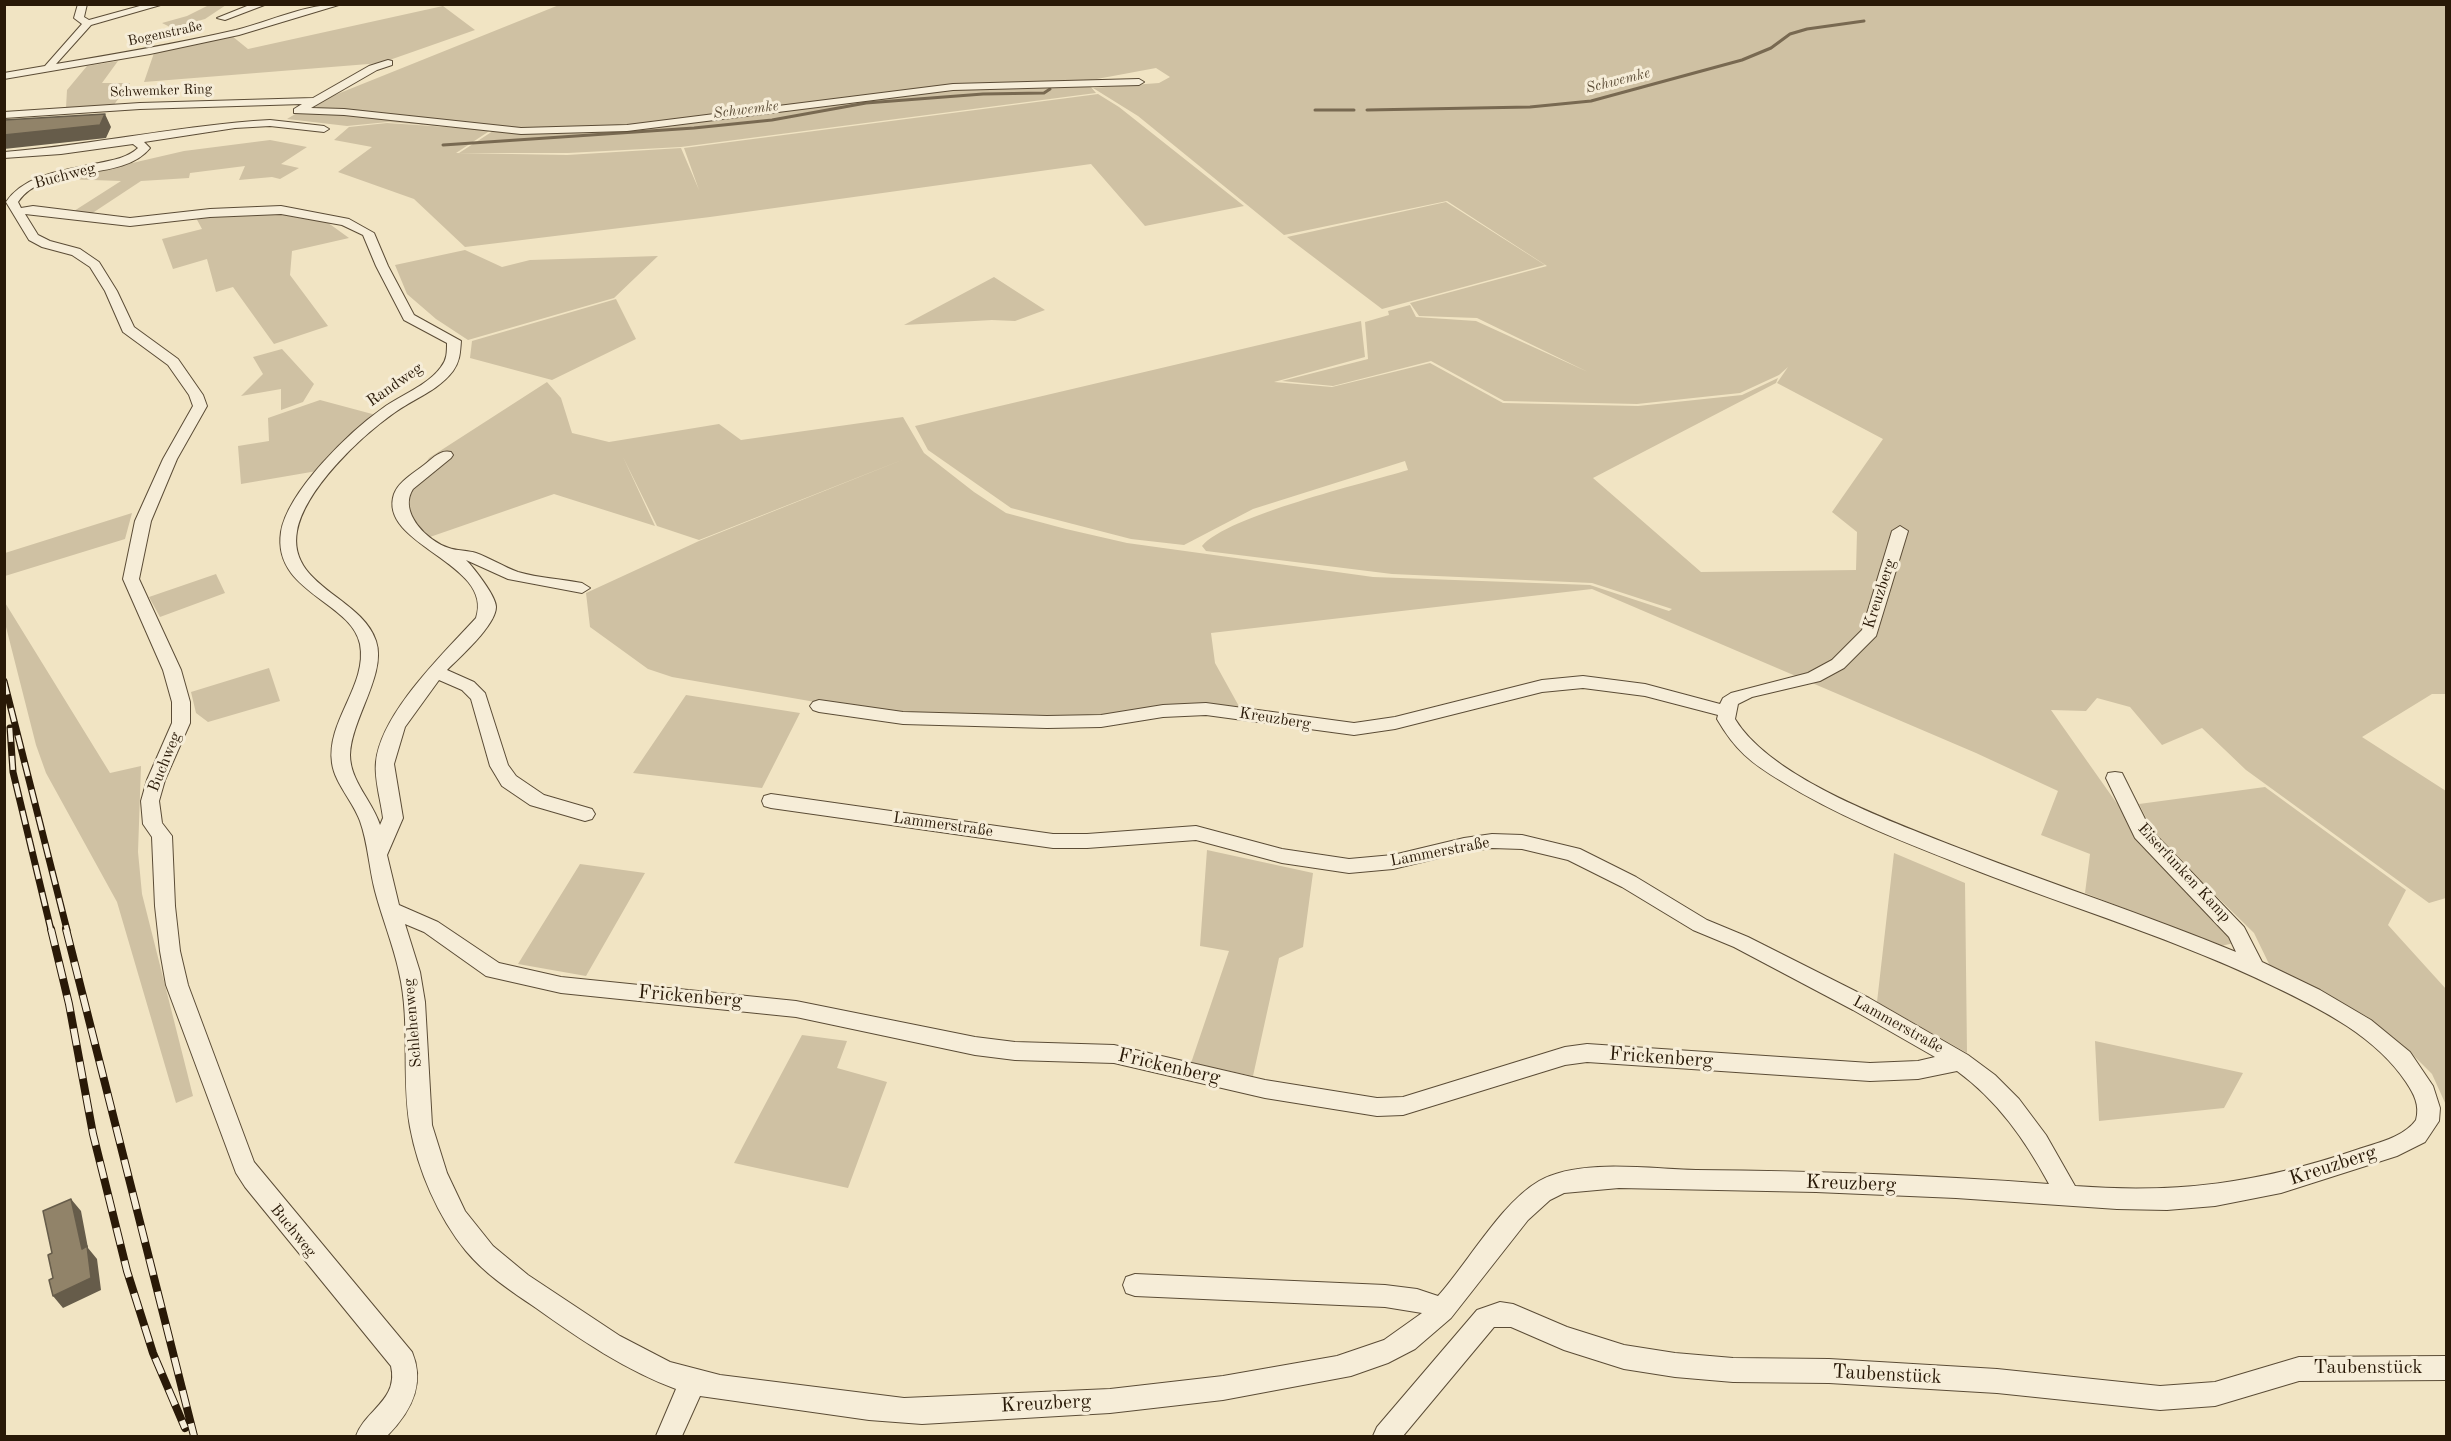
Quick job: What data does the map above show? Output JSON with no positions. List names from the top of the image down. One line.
{"streets":{"street":["Bogenstraße","Schwemker Ring","Buchweg","Randweg","Kreuzberg","Lammerstraße","Eiserfunken Kamp","Frickenberg","Schlehenweg","Taubenstück"]},"crossings":[["Buchweg","Randweg"],["Randweg","Schlehenweg"],["Kreuzberg","Lammerstraße"],["Kreuzberg","Eiserfunken Kamp"],["Kreuzberg","Schlehenweg"],["Lammerstraße","Frickenberg"],["Frickenberg","Schlehenweg"]],"water":["Schwemke"]}
